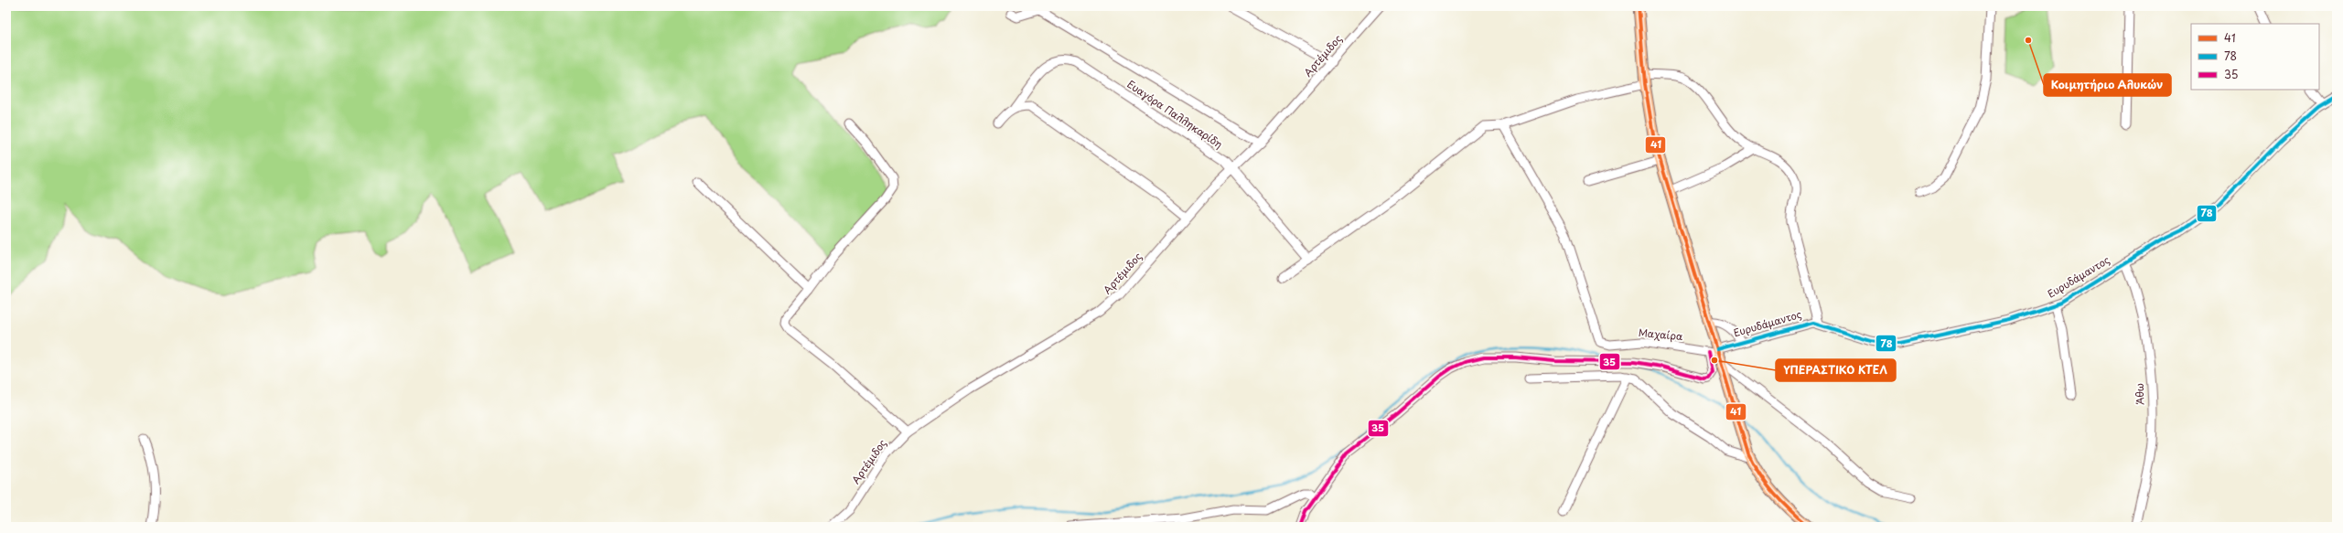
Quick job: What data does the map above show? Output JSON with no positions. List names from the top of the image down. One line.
{"streets":{"street":["Αρτέμιδος","Ευαγόρα Παλληκαρίδη","Ευρυδάμαντος","Μαχαίρα","Άθω"]},"crossings":[["Αρτέμιδος","Ευαγόρα Παλληκαρίδη"],["Ευρυδάμαντος","Μαχαίρα"],["Ευρυδάμαντος","Άθω"]],"places":["Κοιμητήριο Αλυκών","ΥΠΕΡΑΣΤΙΚΟ ΚΤΕΛ"],"lines":["transit line 41","transit line 78","transit line 35"],"legend":["41","78","35"]}
